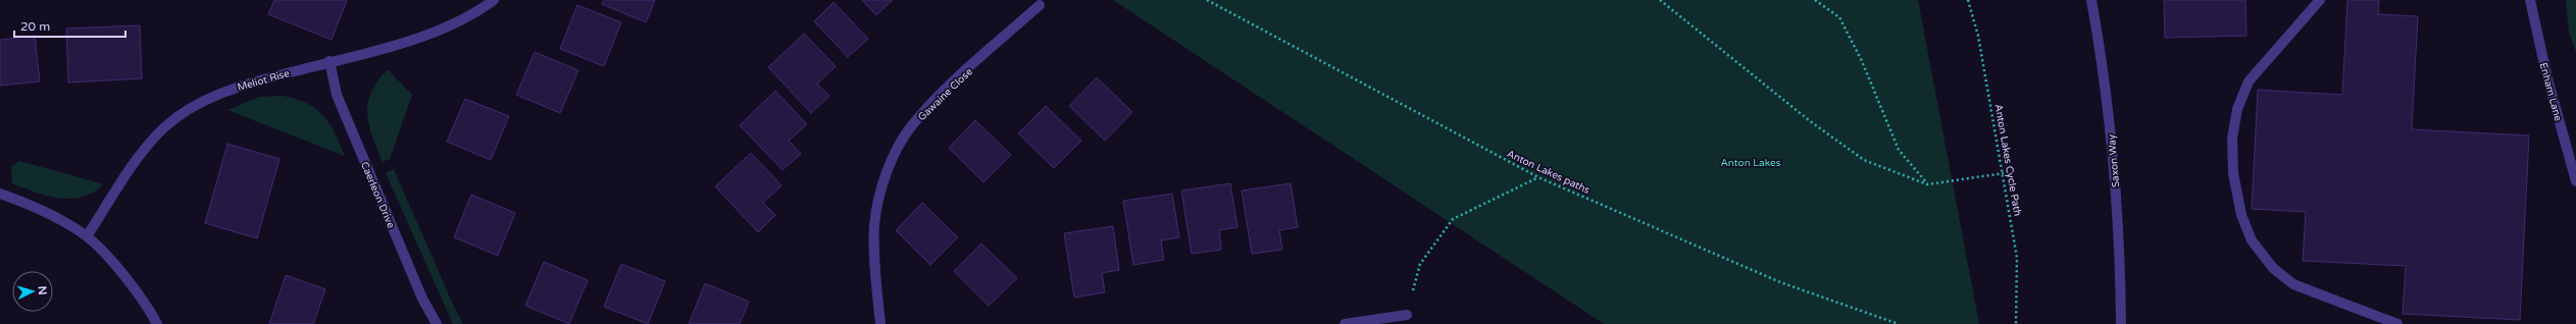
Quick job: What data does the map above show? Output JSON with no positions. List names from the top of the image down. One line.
{"streets":{"street":["Meliot Rise","Enham Lane","Gawaine Close","Saxon Way","Caerleon Drive"],"path":["Anton Lakes Cycle Path","Anton Lakes paths"]},"crossings":[["Meliot Rise","Caerleon Drive"]],"parks":["Anton Lakes"],"scale_bar":"20 m","north":"right"}
